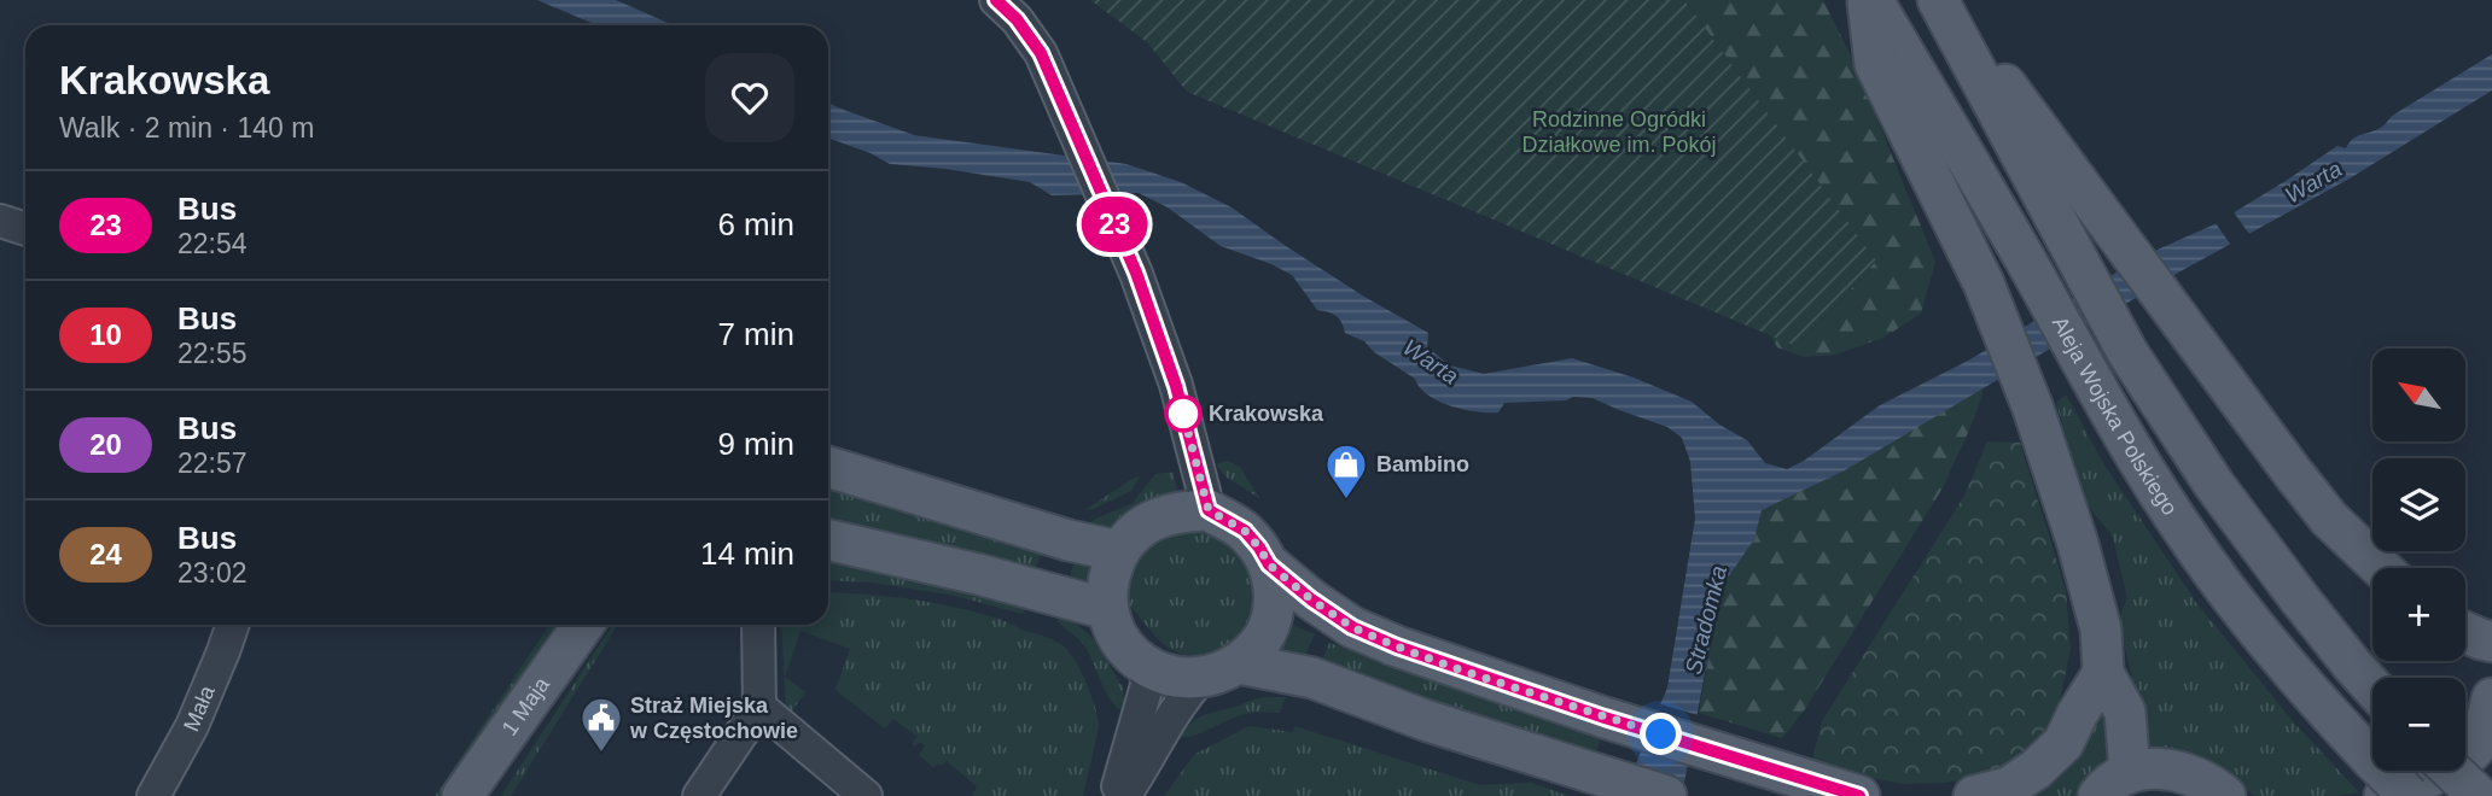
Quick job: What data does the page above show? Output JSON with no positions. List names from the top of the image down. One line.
{"streets":{"main road":["Aleja Wojska Polskiego","1 Maja"],"street":["Mała"]},"water":["Warta","Stradomka"],"parks":["Rodzinne Ogródki Działkowe im. Pokój"],"places":{"other":["Krakowska"],"shop":["Bambino"],"public building":["Straż Miejska w Częstochowie"]},"lines":["bus line 23"],"north":"top left","page":{"on_map":"23","heading":["Krakowska","Walk · 2 min · 140 m"],"list":[{"mark":"23","name":"Bus","note":"22:54","value":"6 min"},{"mark":"10","name":"Bus","note":"22:55","value":"7 min"},{"mark":"20","name":"Bus","note":"22:57","value":"9 min"},{"mark":"24","name":"Bus","note":"23:02","value":"14 min"}],"map_buttons":["+","−"]}}
